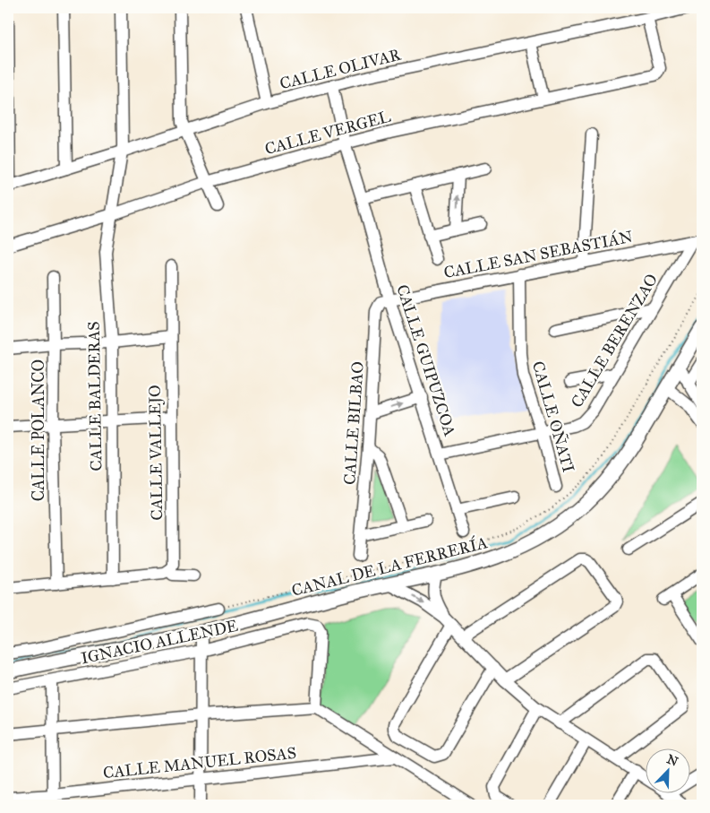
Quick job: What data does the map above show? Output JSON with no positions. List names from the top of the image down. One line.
{"streets":{"street":["CALLE OLIVAR","CALLE VERGEL","CALLE SAN SEBASTIÁN","CALLE BERENZAO","CALLE GUIPUZCOA","CALLE BALDERAS","CALLE OÑATI","CALLE BILBAO","CALLE POLANCO","CALLE VALLEJO","CANAL DE LA FERRERÍA","IGNACIO ALLENDE","CALLE MANUEL ROSAS"]},"crossings":[["CALLE OLIVAR","CALLE VERGEL"],["CALLE OLIVAR","CALLE GUIPUZCOA"],["CALLE OLIVAR","CALLE BALDERAS"],["CALLE VERGEL","CALLE GUIPUZCOA"],["CALLE VERGEL","CALLE BALDERAS"],["CALLE SAN SEBASTIÁN","CALLE BERENZAO"],["CALLE SAN SEBASTIÁN","CALLE GUIPUZCOA"],["CALLE SAN SEBASTIÁN","CALLE OÑATI"],["CALLE SAN SEBASTIÁN","CALLE BILBAO"],["CALLE BERENZAO","CALLE GUIPUZCOA"],["CALLE BERENZAO","CALLE OÑATI"],["CALLE GUIPUZCOA","CALLE BILBAO"]],"north":"top right"}
